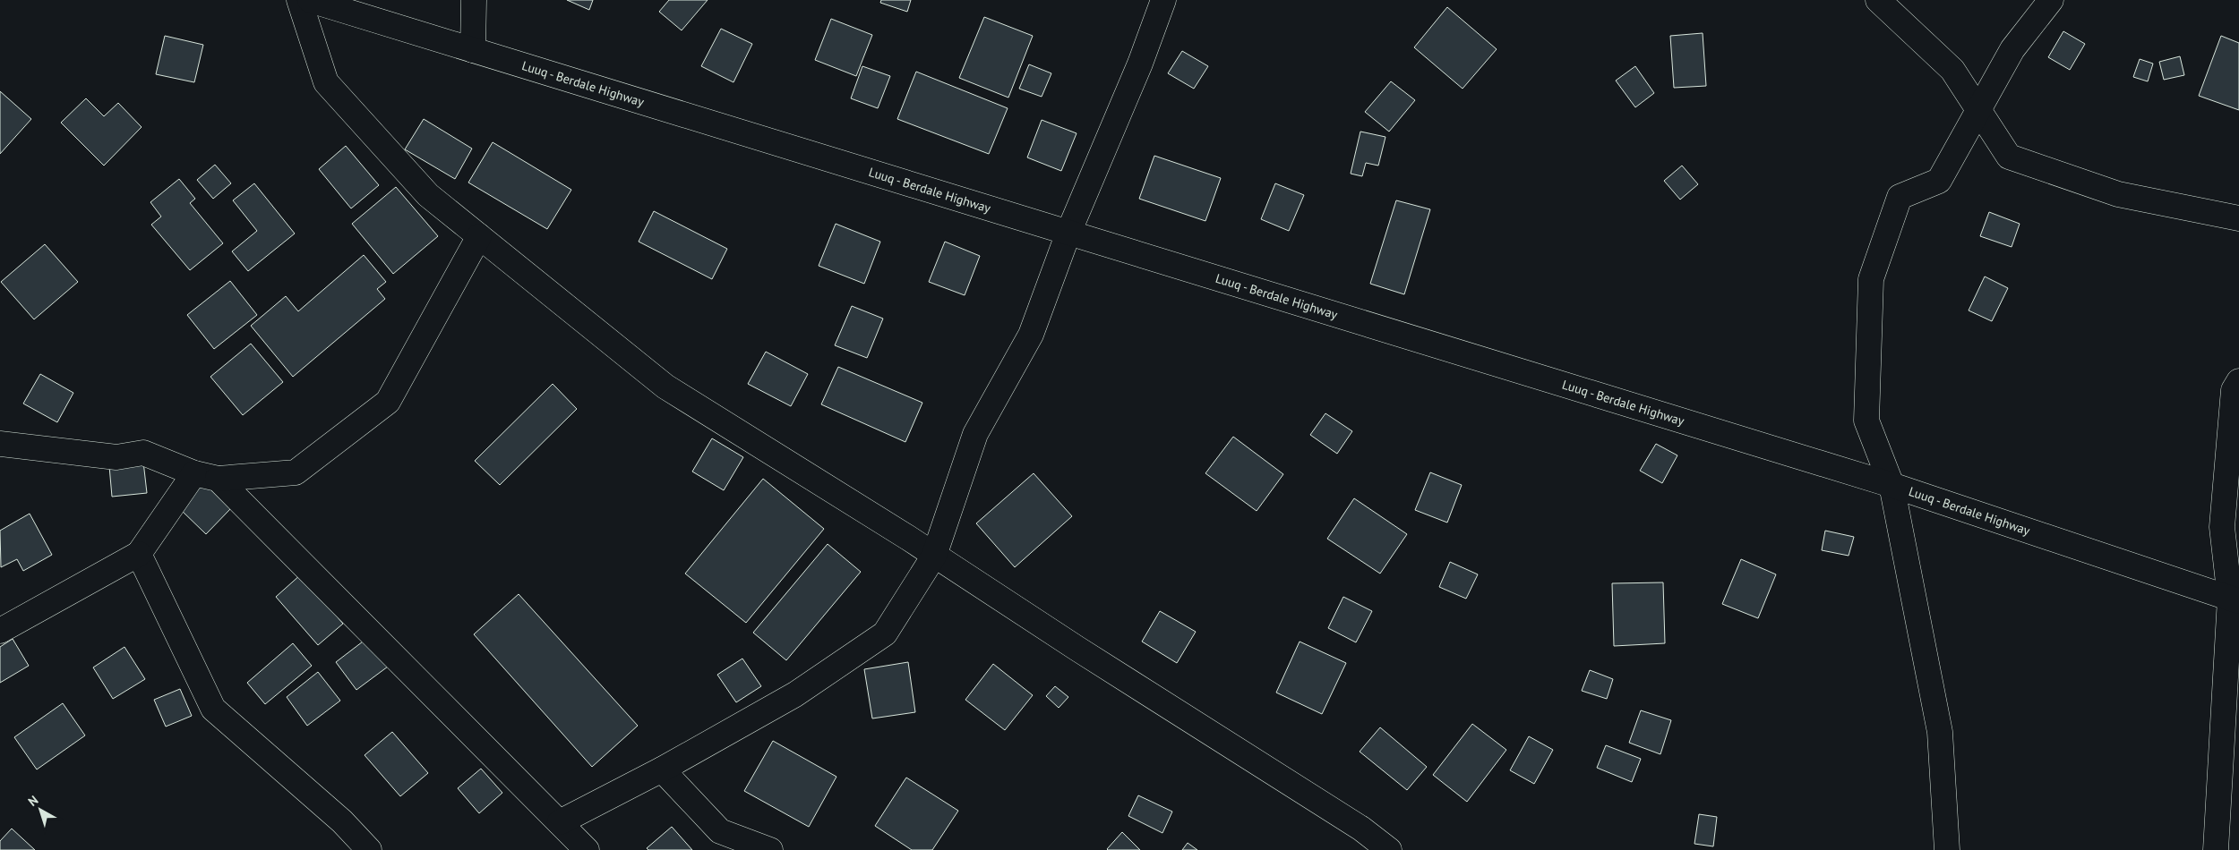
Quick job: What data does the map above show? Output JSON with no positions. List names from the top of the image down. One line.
{"streets":{"street":["Luuq - Berdale Highway"]},"north":"top left"}
